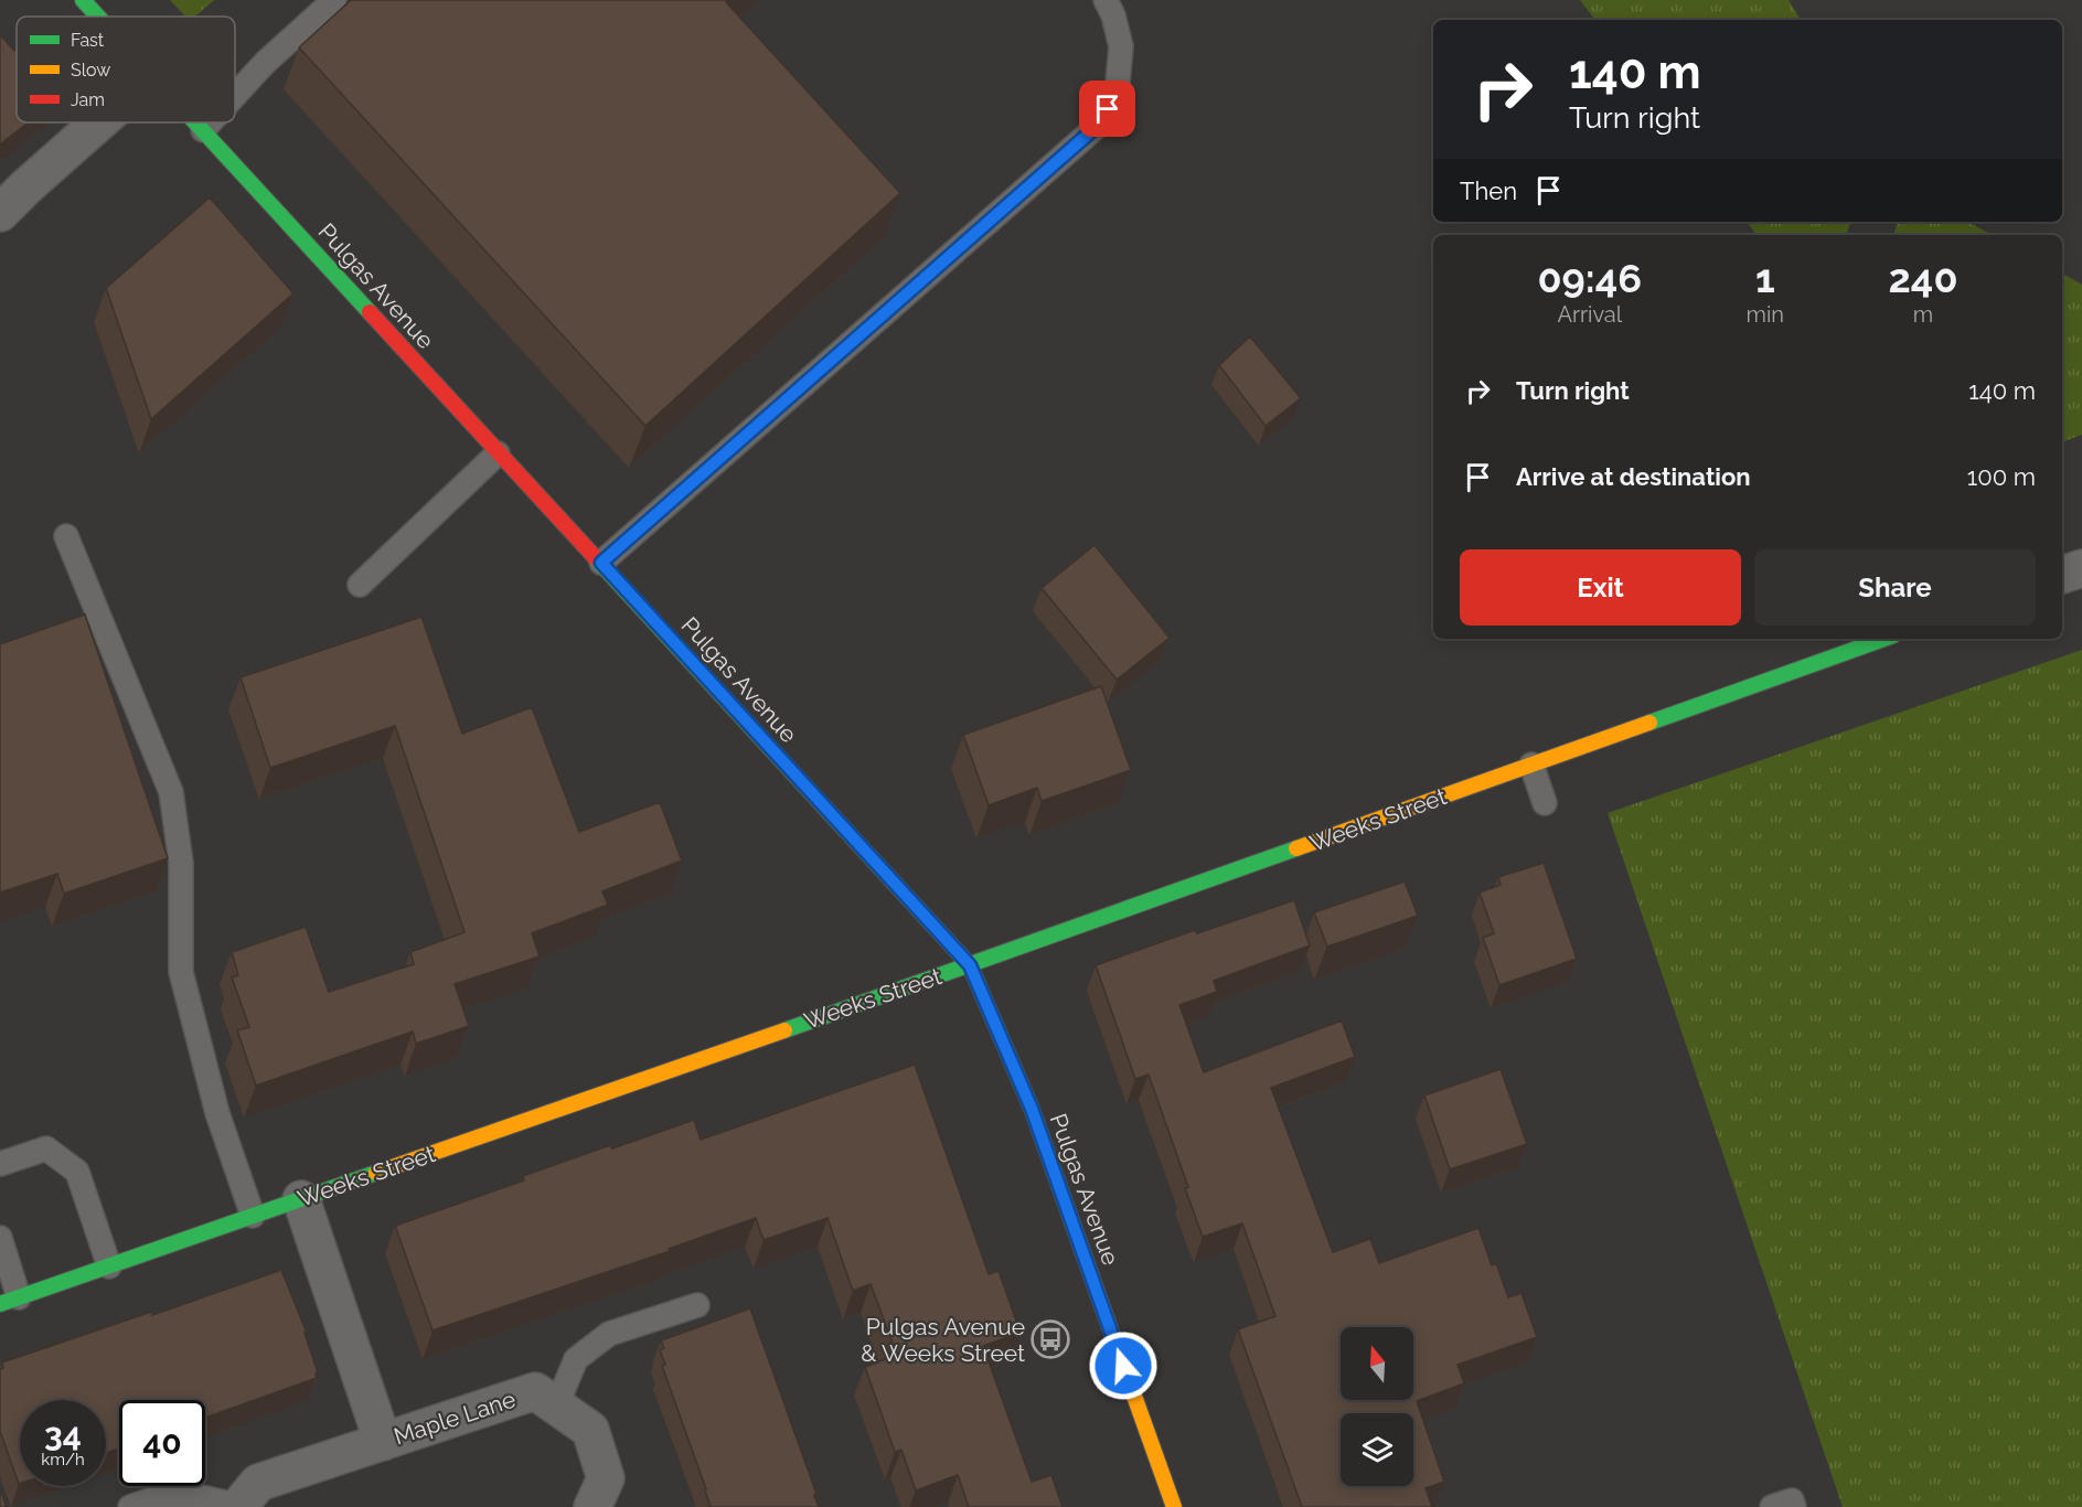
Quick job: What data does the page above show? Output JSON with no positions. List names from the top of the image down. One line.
{"streets":{"street":["Pulgas Avenue","Weeks Street","Maple Lane"]},"crossings":[["Pulgas Avenue","Weeks Street"],["Weeks Street","Maple Lane"]],"places":{"bus stop":["Pulgas Avenue & Weeks Street"]},"legend":["Fast","Slow","Jam"],"north":"top","page":{"turn":["140 m","Turn right"],"then":"Then","eta":["09:46","Arrival","1","min","240","m"],"list":[{"name":"Turn right","value":"140 m"},{"name":"Arrive at destination","value":"100 m"}],"buttons":["Exit","Share"],"speed":"34 km/h","limit":"40"}}
